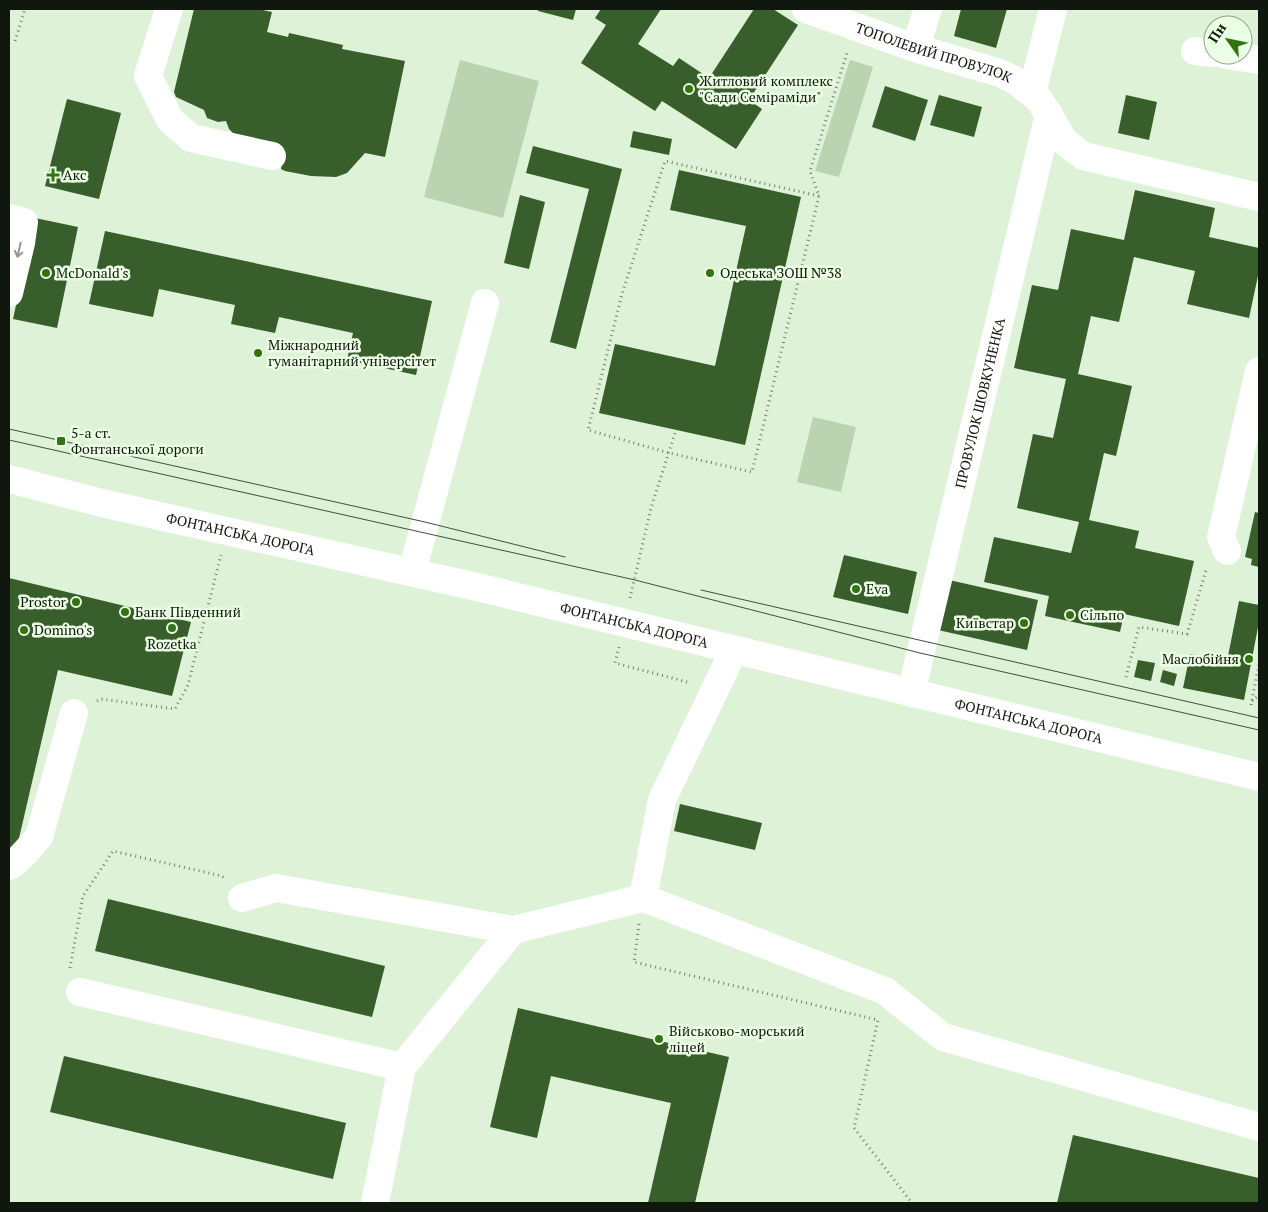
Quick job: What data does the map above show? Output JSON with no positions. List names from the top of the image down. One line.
{"streets":{"main road":["ТОПОЛЕВИЙ ПРОВУЛОК","ПРОВУЛОК ШОВКУНЕНКА","ФОНТАНСЬКА ДОРОГА"]},"crossings":[["ТОПОЛЕВИЙ ПРОВУЛОК","ПРОВУЛОК ШОВКУНЕНКА"],["ПРОВУЛОК ШОВКУНЕНКА","ФОНТАНСЬКА ДОРОГА"]],"places":{"other":["Житловий комплекс \"Сади Семіраміди\"","McDonald's","Одеська ЗОШ №38","Міжнародний гуманітарний універсітет","Eva","Prostor","Банк Південний","Сільпо","Київстар","Rozetka","Domino's","Маслобійня","Військово-морський ліцей"],"health":["Акс"],"transit":["5-а ст. Фонтанської дороги"]},"north":"top left"}
